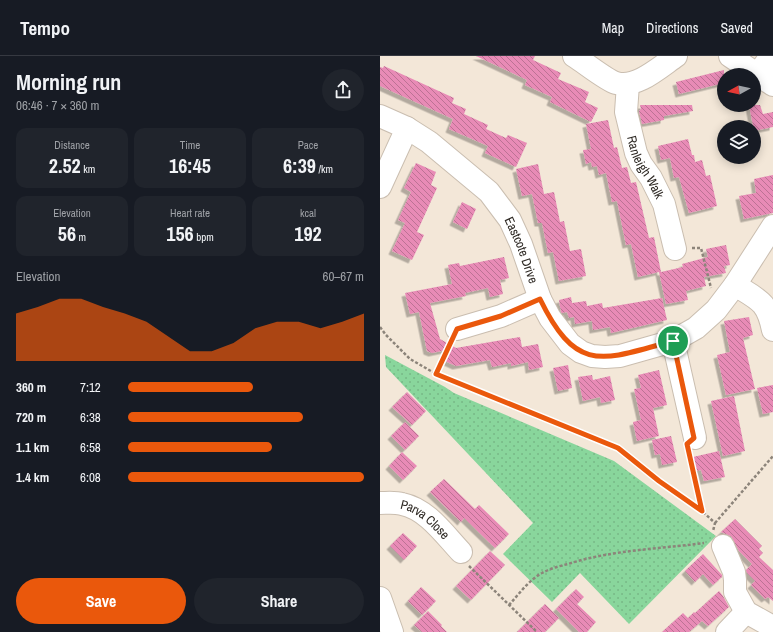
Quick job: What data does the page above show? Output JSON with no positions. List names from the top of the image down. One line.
{"streets":{"street":["Ranleigh Walk","Eastcote Drive","Parva Close"]},"north":"left","page":{"header":"Tempo","nav":["Map","Directions","Saved"],"heading":["Morning run","06:46 · 7 × 360 m"],"stats":[["Distance","2.52 km"],["Time","16:45"],["Pace","6:39 /km"],["Elevation","56 m"],["Heart rate","156 bpm"],["kcal","192"]],"chart":["Elevation","60–67 m"],"list":[{"name":"360 m","note":"7:12"},{"name":"720 m","note":"6:38"},{"name":"1.1 km","note":"6:58"},{"name":"1.4 km","note":"6:08"}],"buttons":["Save","Share"]}}
